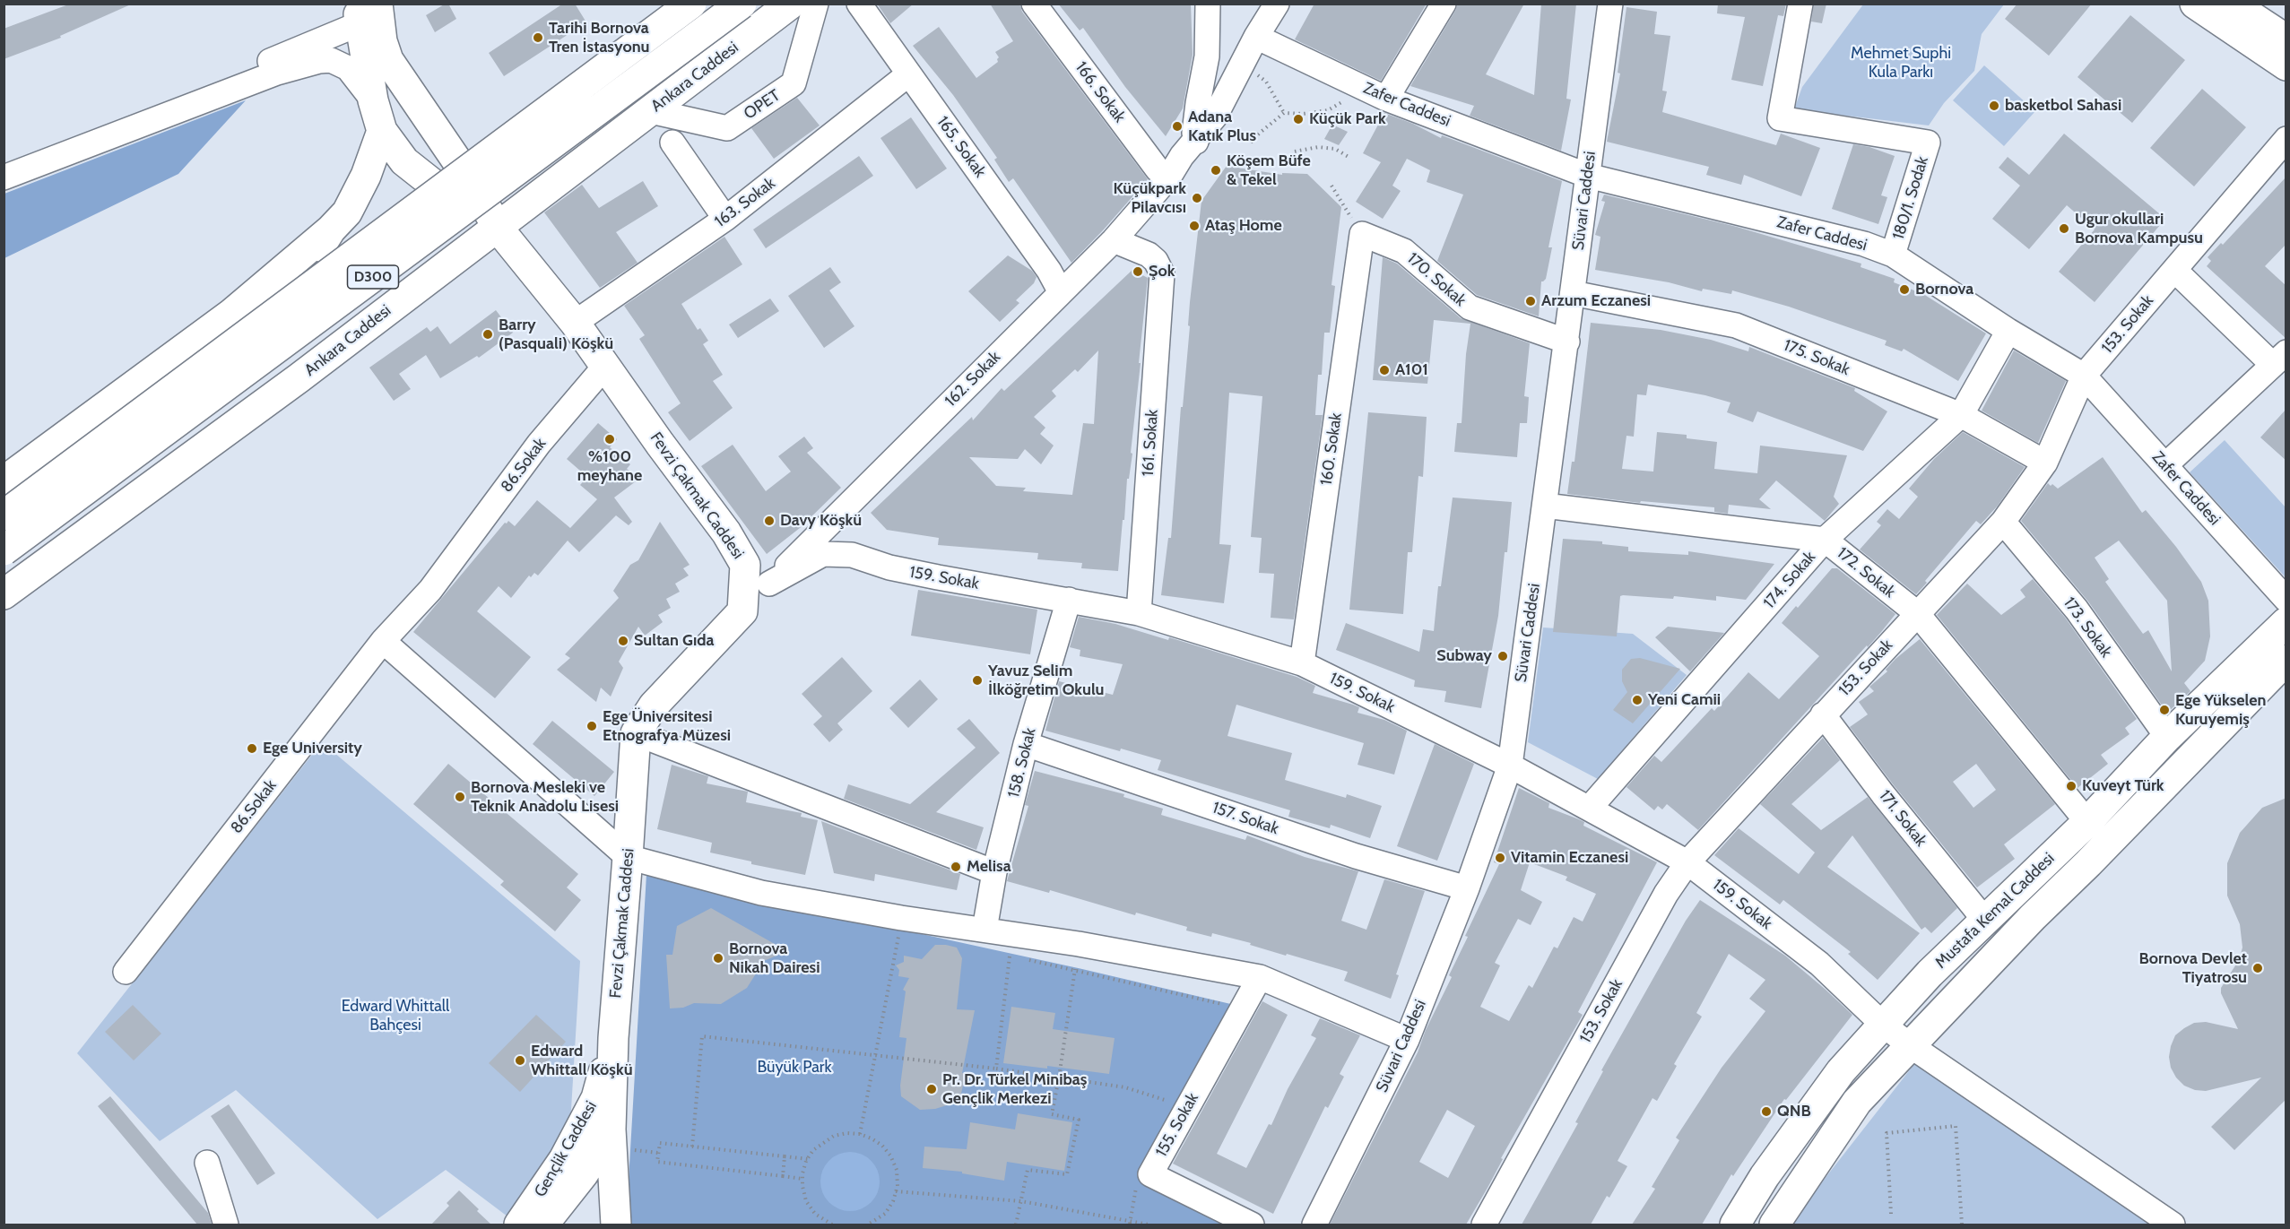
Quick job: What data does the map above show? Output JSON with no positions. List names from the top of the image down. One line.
{"streets":{"main road":["Ankara Caddesi","D300","Fevzi Çakmak Caddesi","Mustafa Kemal Caddesi","Gençlik Caddesi"],"street":["166. Sokak","OPET","Zafer Caddesi","165. Sokak","180/1. Sodak","Süvari Caddesi","163. Sokak","170. Sokak","153. Sokak","175. Sokak","162. Sokak","161. Sokak","160. Sokak","86.Sokak","172. Sokak","159. Sokak","174. Sokak","173. Sokak","158. Sokak","157. Sokak","171. Sokak","155. Sokak"]},"crossings":[["Ankara Caddesi","OPET"],["Ankara Caddesi","Fevzi Çakmak Caddesi"],["166. Sokak","162. Sokak"],["Zafer Caddesi","180/1. Sodak"],["Zafer Caddesi","Süvari Caddesi"],["Zafer Caddesi","153. Sokak"],["Zafer Caddesi","162. Sokak"],["Zafer Caddesi","174. Sokak"],["165. Sokak","163. Sokak"],["165. Sokak","162. Sokak"],["Süvari Caddesi","170. Sokak"],["Süvari Caddesi","175. Sokak"],["Süvari Caddesi","172. Sokak"],["Süvari Caddesi","159. Sokak"],["Süvari Caddesi","157. Sokak"],["163. Sokak","Fevzi Çakmak Caddesi"],["170. Sokak","160. Sokak"],["153. Sokak","175. Sokak"],["153. Sokak","172. Sokak"],["153. Sokak","159. Sokak"],["153. Sokak","173. Sokak"],["153. Sokak","171. Sokak"],["175. Sokak","174. Sokak"],["162. Sokak","161. Sokak"],["162. Sokak","Fevzi Çakmak Caddesi"],["162. Sokak","159. Sokak"],["161. Sokak","159. Sokak"],["160. Sokak","159. Sokak"],["86.Sokak","Fevzi Çakmak Caddesi"],["Fevzi Çakmak Caddesi","Gençlik Caddesi"],["172. Sokak","174. Sokak"],["172. Sokak","Mustafa Kemal Caddesi"],["159. Sokak","174. Sokak"],["159. Sokak","158. Sokak"],["159. Sokak","Mustafa Kemal Caddesi"],["173. Sokak","Mustafa Kemal Caddesi"],["158. Sokak","157. Sokak"],["171. Sokak","Mustafa Kemal Caddesi"]],"parks":["Mehmet Suphi Kula Parkı","Edward Whittall Bahçesi","Büyük Park"],"places":["Tarihi Bornova Tren İstasyonu","basketbol Sahasi","Küçük Park","Adana Katık Plus","Köşem Büfe & Tekel","Küçükpark Pilavcısı","Ataş Home","Ugur okullari Bornova Kampusu","Şok","Bornova","Arzum Eczanesi","Barry (Pasquali) Köşkü","A101","%100 meyhane","Davy Köşkü","Sultan Gıda","Subway","Yavuz Selim İlköğretim Okulu","Yeni Camii","Ege Yükselen Kuruyemiş","Ege Üniversitesi Etnografya Müzesi","Ege University","Kuveyt Türk","Bornova Mesleki ve Teknik Anadolu Lisesi","Vitamin Eczanesi","Melisa","Bornova Nikah Dairesi","Bornova Devlet Tiyatrosu","Edward Whittall Köşkü","Pr. Dr. Türkel Minibaş Gençlik Merkezi","QNB"]}
